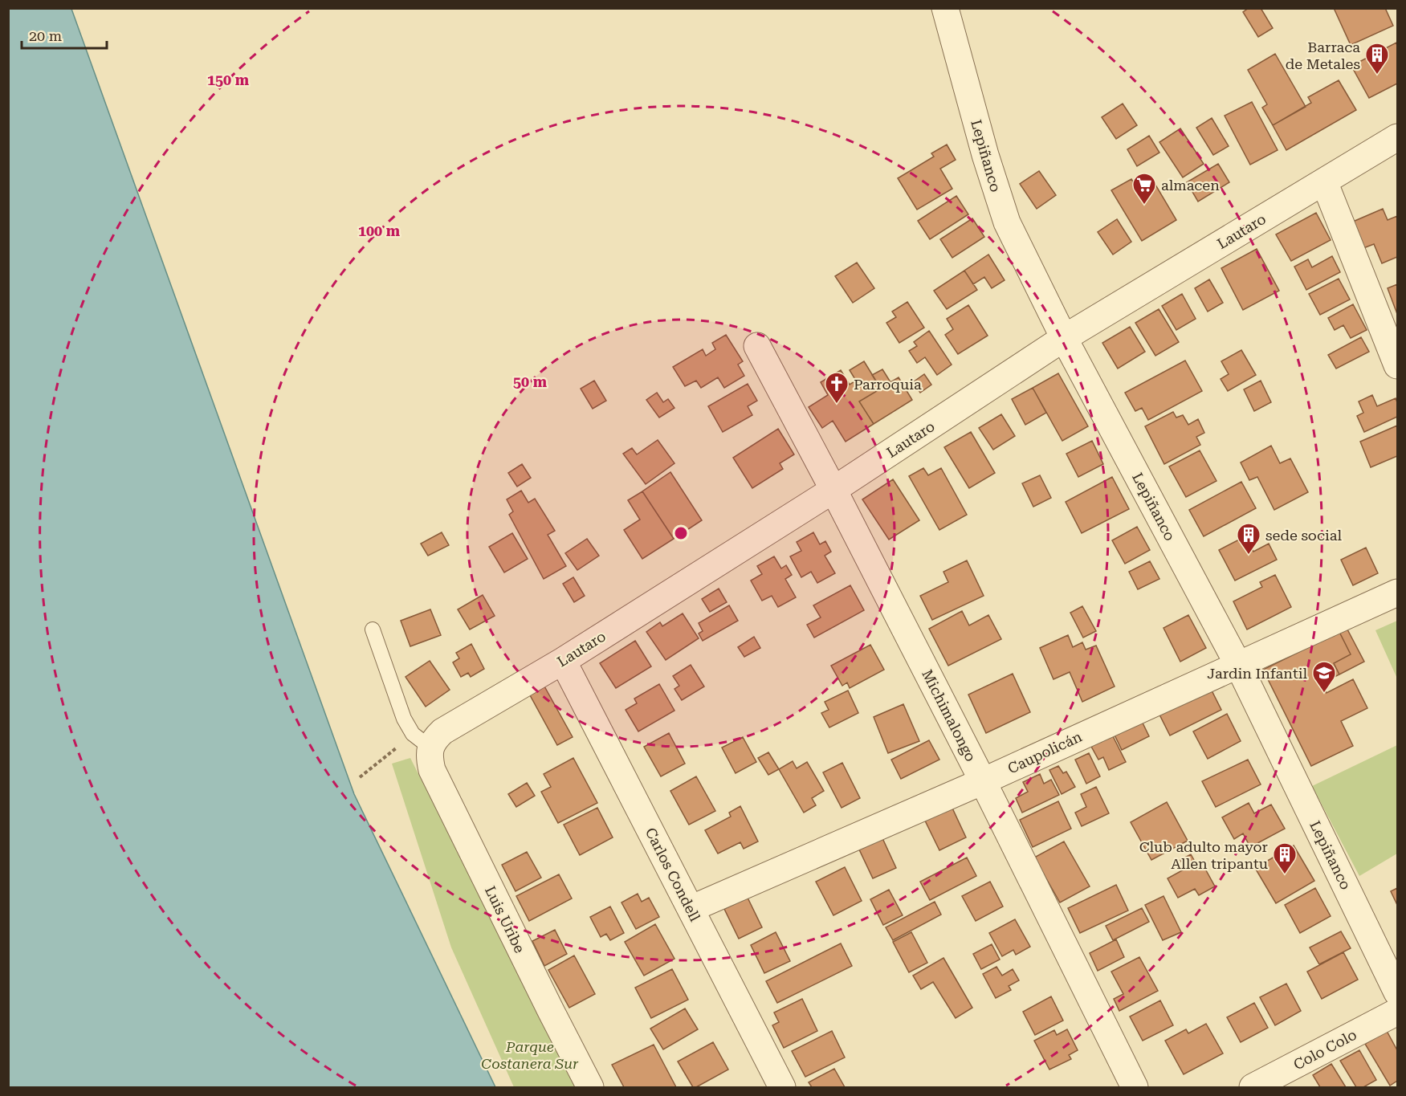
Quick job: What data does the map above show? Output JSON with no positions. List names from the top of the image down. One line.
{"streets":{"street":["Lepiñanco","Lautaro","Michimalongo","Caupolicán","Carlos Condell","Luis Uribe","Colo Colo"]},"crossings":[["Lepiñanco","Lautaro"],["Lepiñanco","Caupolicán"],["Lautaro","Michimalongo"],["Lautaro","Carlos Condell"],["Lautaro","Luis Uribe"],["Michimalongo","Caupolicán"],["Caupolicán","Carlos Condell"]],"parks":["Parque Costanera Sur"],"places":{"building":["Barraca de Metales","sede social","Club adulto mayor Allen tripantu"],"supermarket":["almacen"],"church":["Parroquia"],"school or university":["Jardin Infantil"]},"scale_bar":"20 m","rings":["150 m","100 m","50 m"]}
